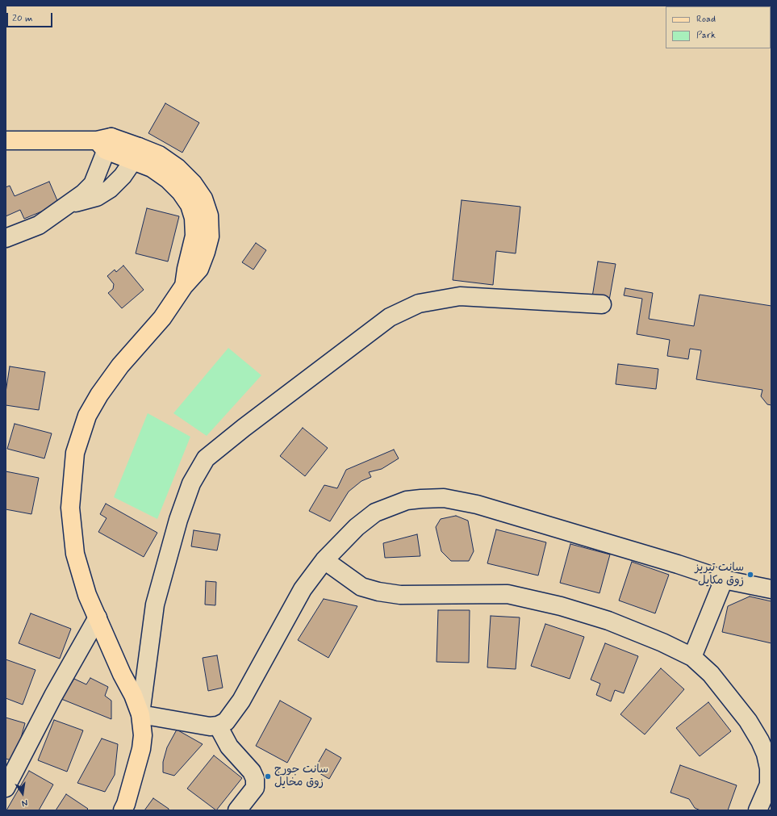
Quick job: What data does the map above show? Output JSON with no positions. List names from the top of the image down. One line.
{"places":["سانت تيريز زوق مكايل","سانت جورج زوق مخايل"],"legend":["Road","Park"],"scale_bar":"20 m","north":"bottom"}
